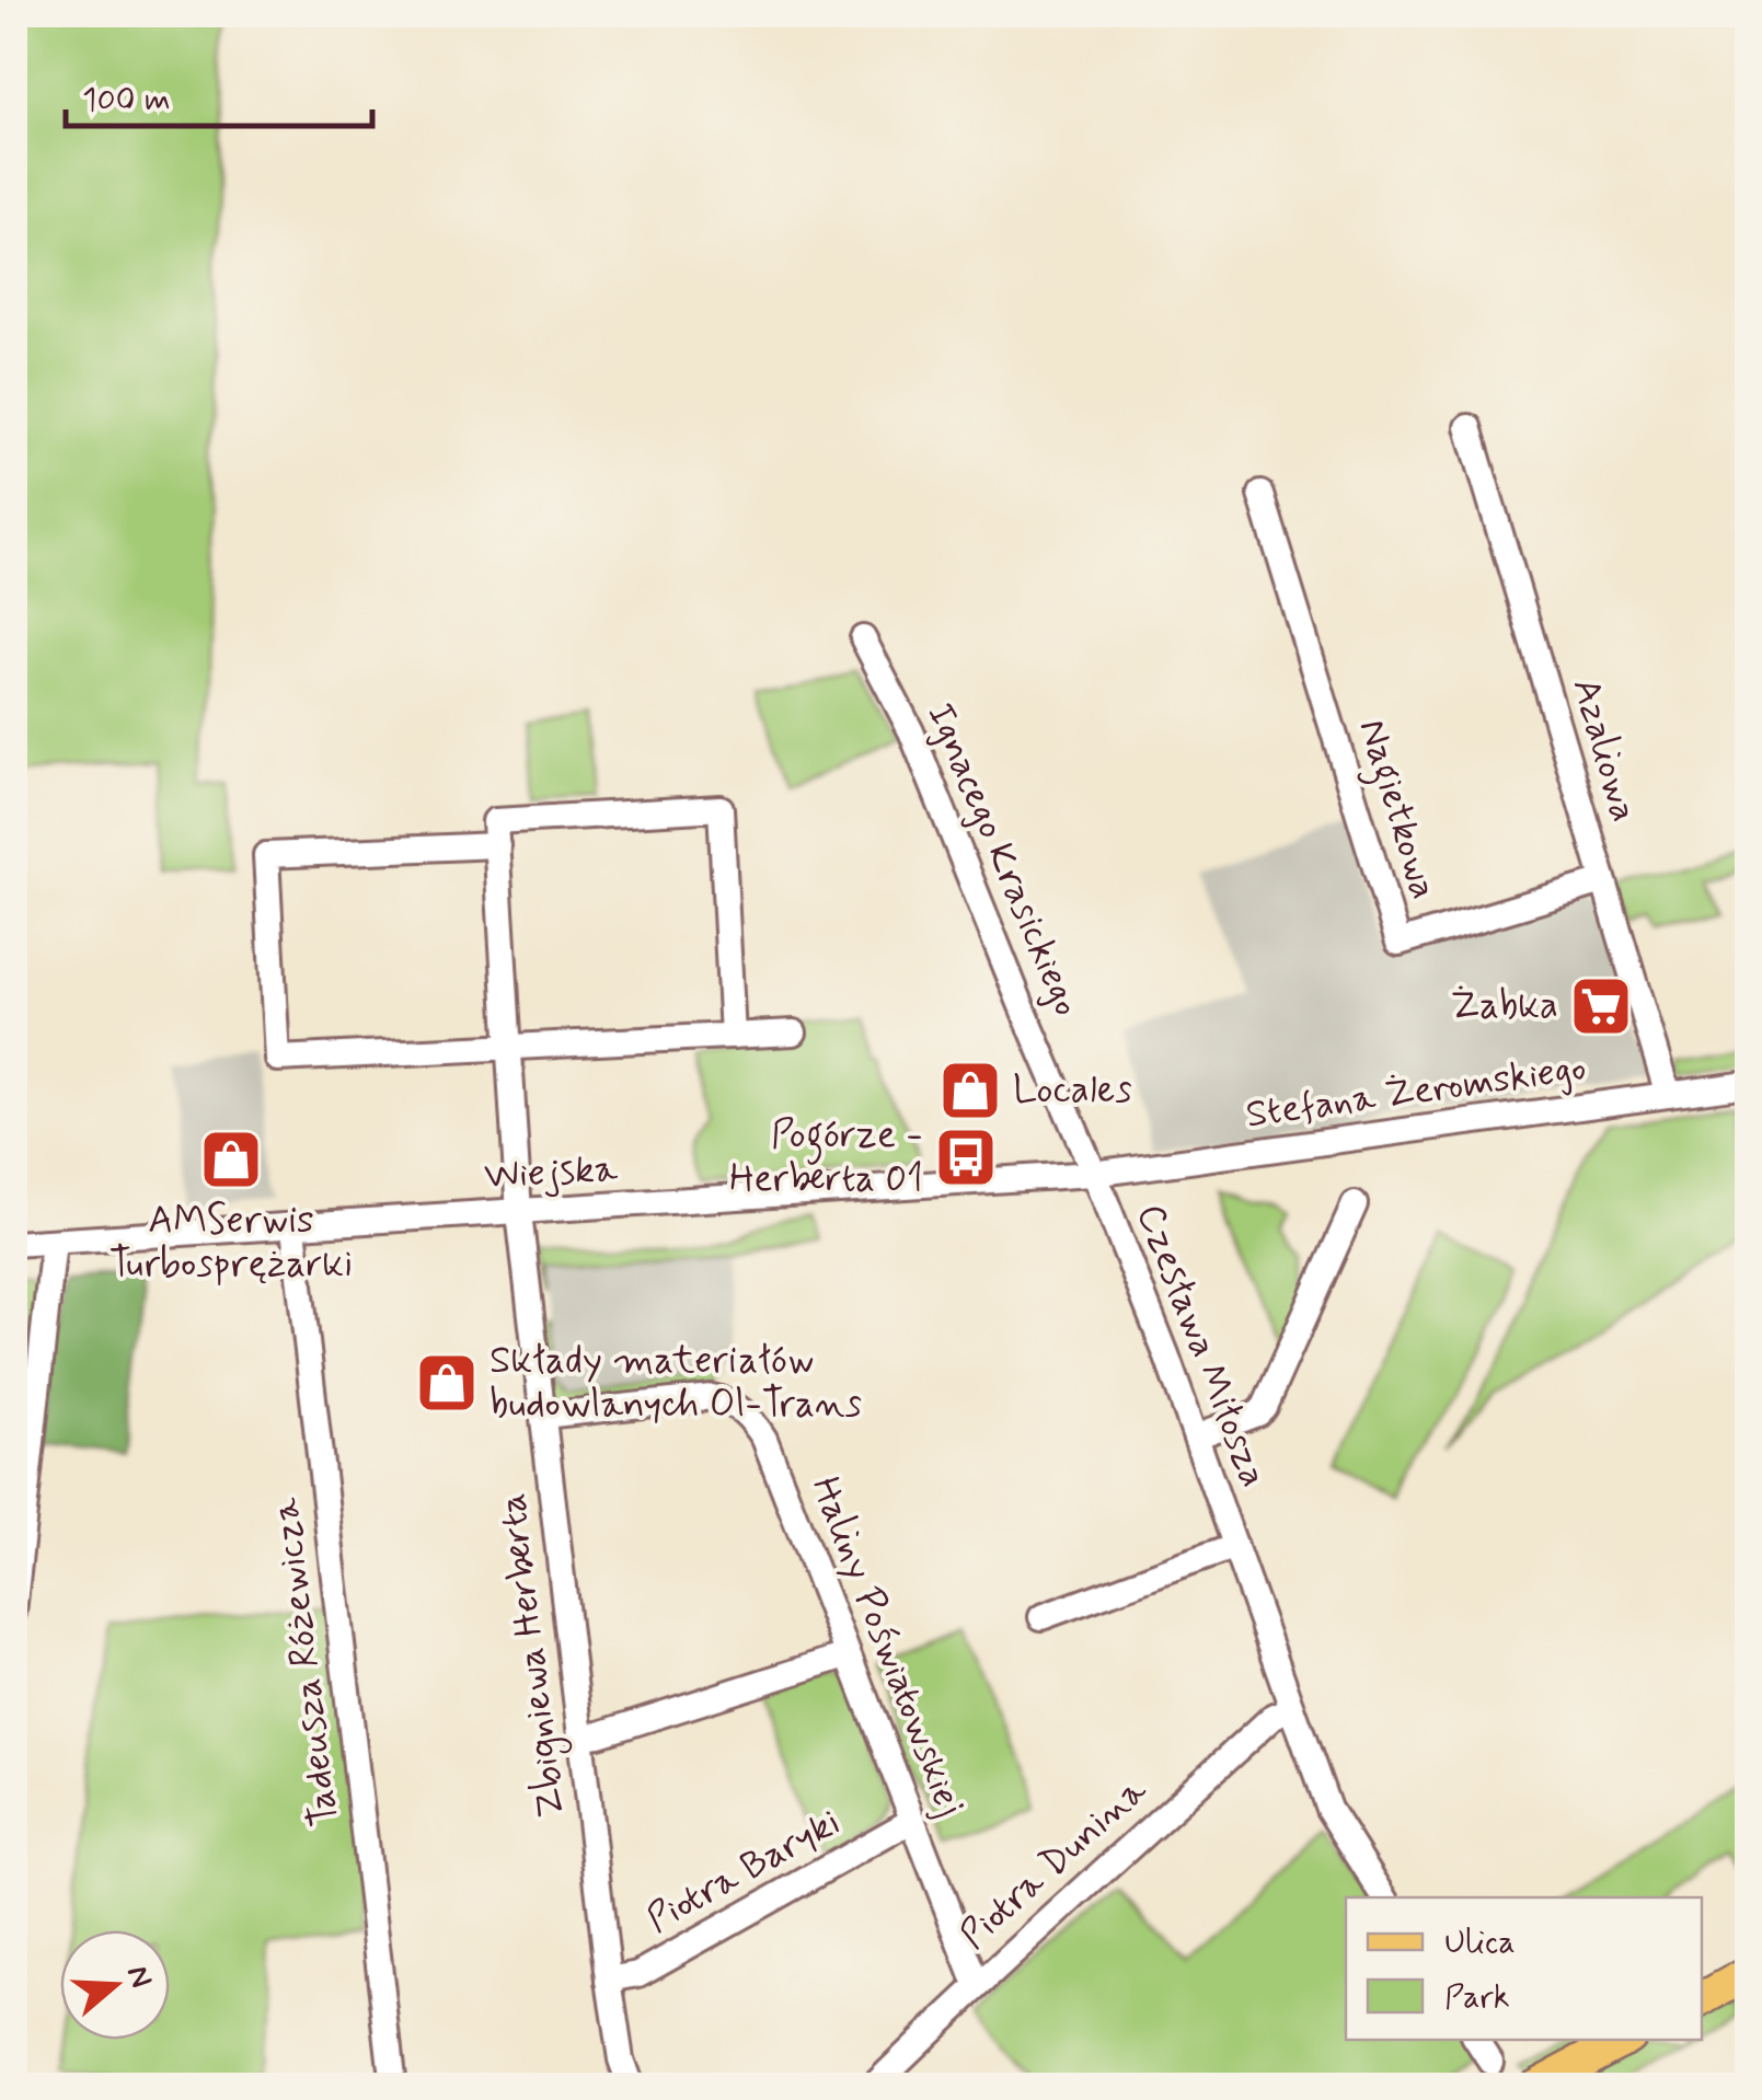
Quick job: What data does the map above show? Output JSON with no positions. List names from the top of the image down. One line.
{"streets":{"street":["Azaliowa","Nagietkowa","Ignacego Krasickiego","Stefana Żeromskiego","Wiejska","Czesława Miłosza","Haliny Poświatowskiej","Zbigniewa Herberta","Tadeusza Różewicza","Piotra Dunina","Piotra Baryki"]},"crossings":[["Azaliowa","Nagietkowa"],["Azaliowa","Stefana Żeromskiego"],["Ignacego Krasickiego","Stefana Żeromskiego"],["Ignacego Krasickiego","Wiejska"],["Ignacego Krasickiego","Czesława Miłosza"],["Stefana Żeromskiego","Wiejska"],["Stefana Żeromskiego","Czesława Miłosza"],["Wiejska","Czesława Miłosza"],["Wiejska","Zbigniewa Herberta"],["Wiejska","Tadeusza Różewicza"],["Czesława Miłosza","Piotra Dunina"],["Haliny Poświatowskiej","Zbigniewa Herberta"],["Haliny Poświatowskiej","Piotra Dunina"],["Haliny Poświatowskiej","Piotra Baryki"],["Zbigniewa Herberta","Piotra Baryki"]],"places":{"supermarket":["Żabka"],"shop":["Locales","AMSerwis Turbosprężarki","Składy materiałów budowlanych Ol-Trans"],"bus stop":["Pogórze - Herberta 01"]},"legend":["Ulica","Park"],"scale_bar":"100 m","north":"right"}
